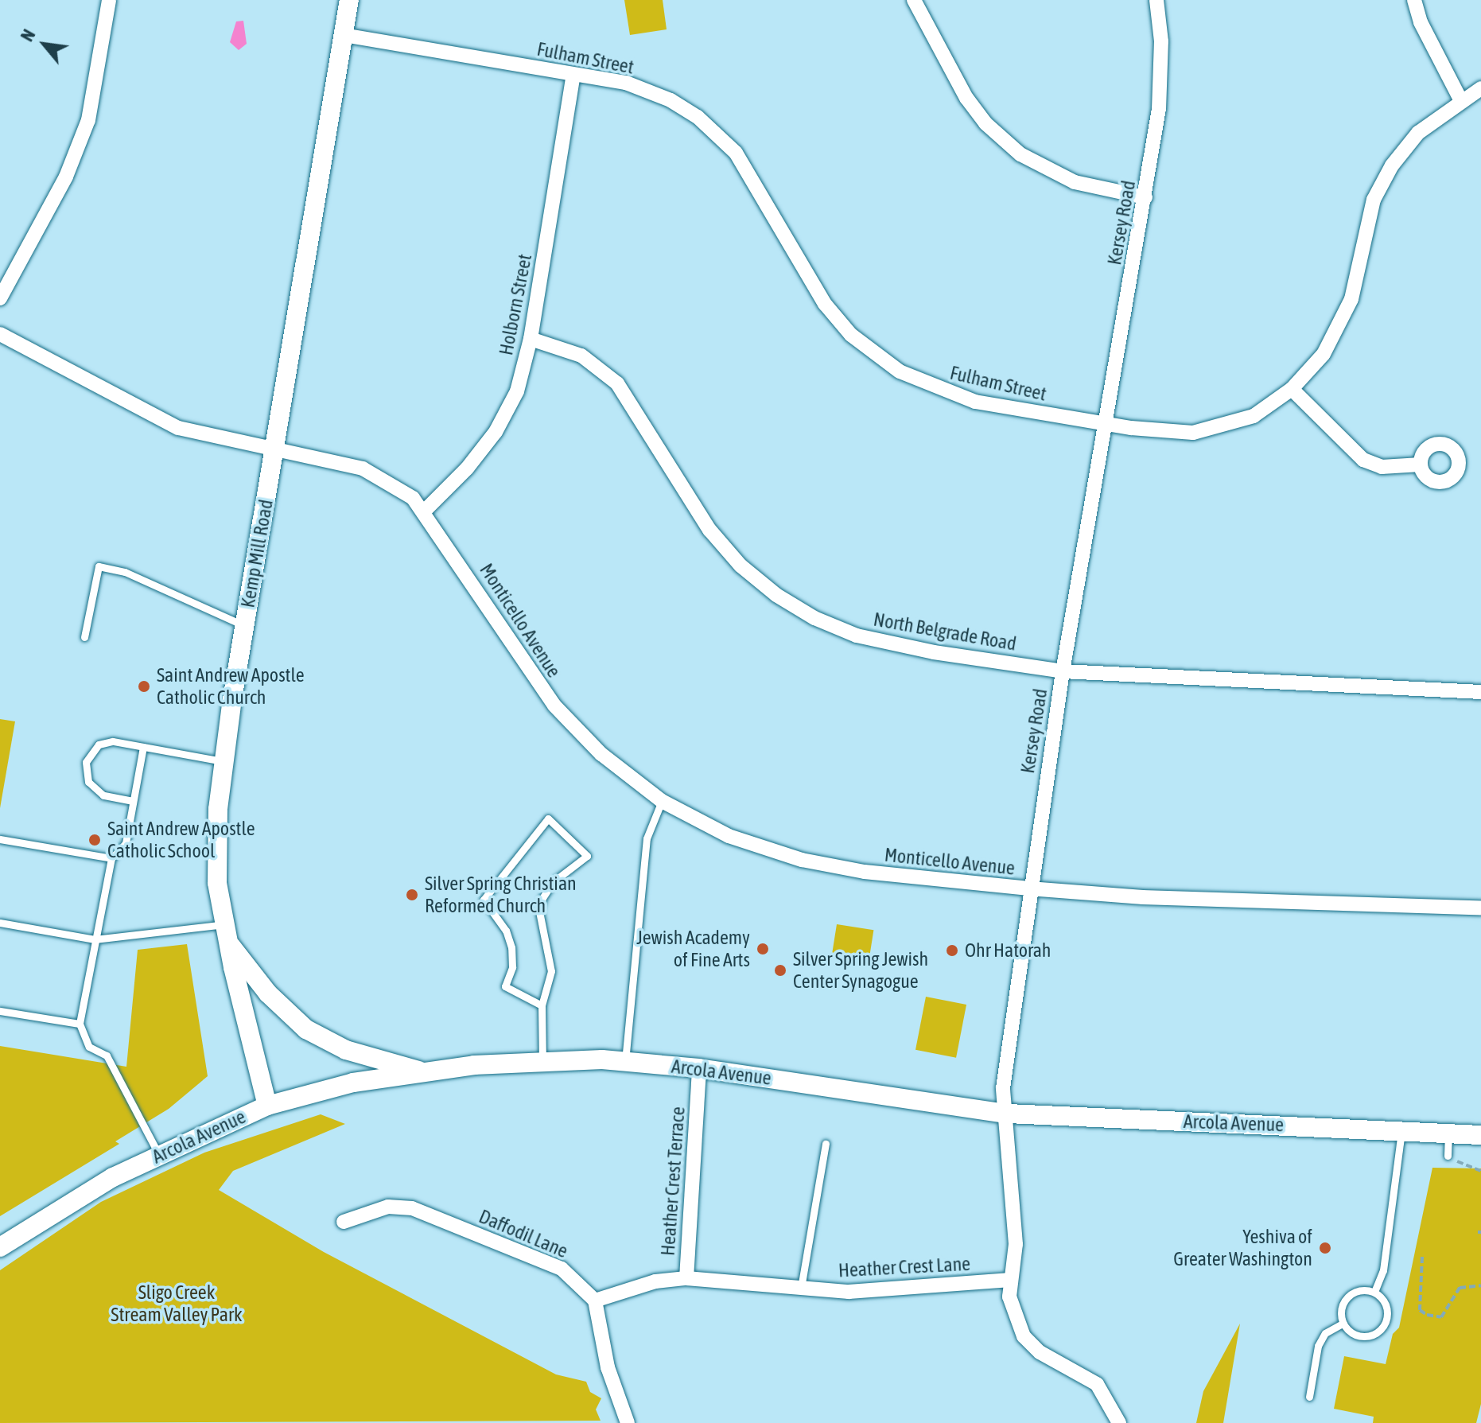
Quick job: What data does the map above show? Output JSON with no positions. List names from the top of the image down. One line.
{"streets":{"street":["Fulham Street","Kersey Road","Holborn Street","Kemp Mill Road","Monticello Avenue","North Belgrade Road","Arcola Avenue","Heather Crest Terrace","Daffodil Lane","Heather Crest Lane"]},"crossings":[["Fulham Street","Kersey Road"],["Fulham Street","Holborn Street"],["Fulham Street","Kemp Mill Road"],["Kersey Road","Monticello Avenue"],["Kersey Road","North Belgrade Road"],["Kersey Road","Arcola Avenue"],["Kersey Road","Heather Crest Lane"],["Holborn Street","Monticello Avenue"],["Holborn Street","North Belgrade Road"],["Kemp Mill Road","Monticello Avenue"],["Kemp Mill Road","Arcola Avenue"],["Arcola Avenue","Heather Crest Terrace"],["Heather Crest Terrace","Daffodil Lane"],["Heather Crest Terrace","Heather Crest Lane"]],"parks":["Sligo Creek Stream Valley Park"],"places":["Saint Andrew Apostle Catholic Church","Saint Andrew Apostle Catholic School","Silver Spring Christian Reformed Church","Jewish Academy of Fine Arts","Ohr Hatorah","Silver Spring Jewish Center Synagogue","Yeshiva of Greater Washington"],"north":"top left"}
